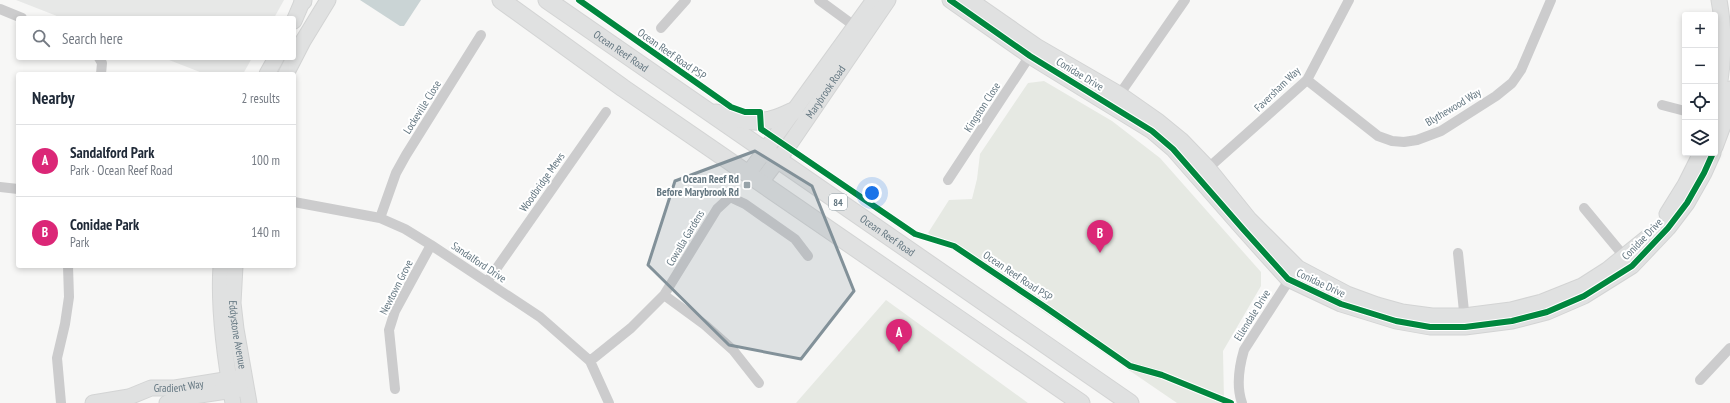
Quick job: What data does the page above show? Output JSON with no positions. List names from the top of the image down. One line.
{"streets":{"main road":["Ocean Reef Road","84"],"street":["Conidae Drive","Faversham Way","Marybrook Road","Lockeville Close","Kingston Close","Blythewood Way","Woodbridge Mews","Cowalla Gardens","Sandalford Drive","Newtown Grove","Ellendale Drive","Eddystone Avenue","Gradient Way"],"cycle path":["Ocean Reef Road PSP"]},"crossings":[["Ocean Reef Road","Marybrook Road"],["Conidae Drive","Faversham Way"],["Conidae Drive","Kingston Close"],["Conidae Drive","Ellendale Drive"],["Faversham Way","Blythewood Way"],["Marybrook Road","84"],["Lockeville Close","Sandalford Drive"],["Woodbridge Mews","Sandalford Drive"],["Cowalla Gardens","Sandalford Drive"],["Sandalford Drive","Newtown Grove"],["Eddystone Avenue","Gradient Way"]],"places":{"transit":["Ocean Reef Rd Before Marybrook Rd"]},"page":{"map_buttons":["+","−"],"search":"Search here","heading":["Nearby","2 results"],"list":[{"mark":"A","name":"Sandalford Park","note":"Park · Ocean Reef Road","value":"100 m"},{"mark":"B","name":"Conidae Park","note":"Park","value":"140 m"}],"pins":["B","A"]}}
